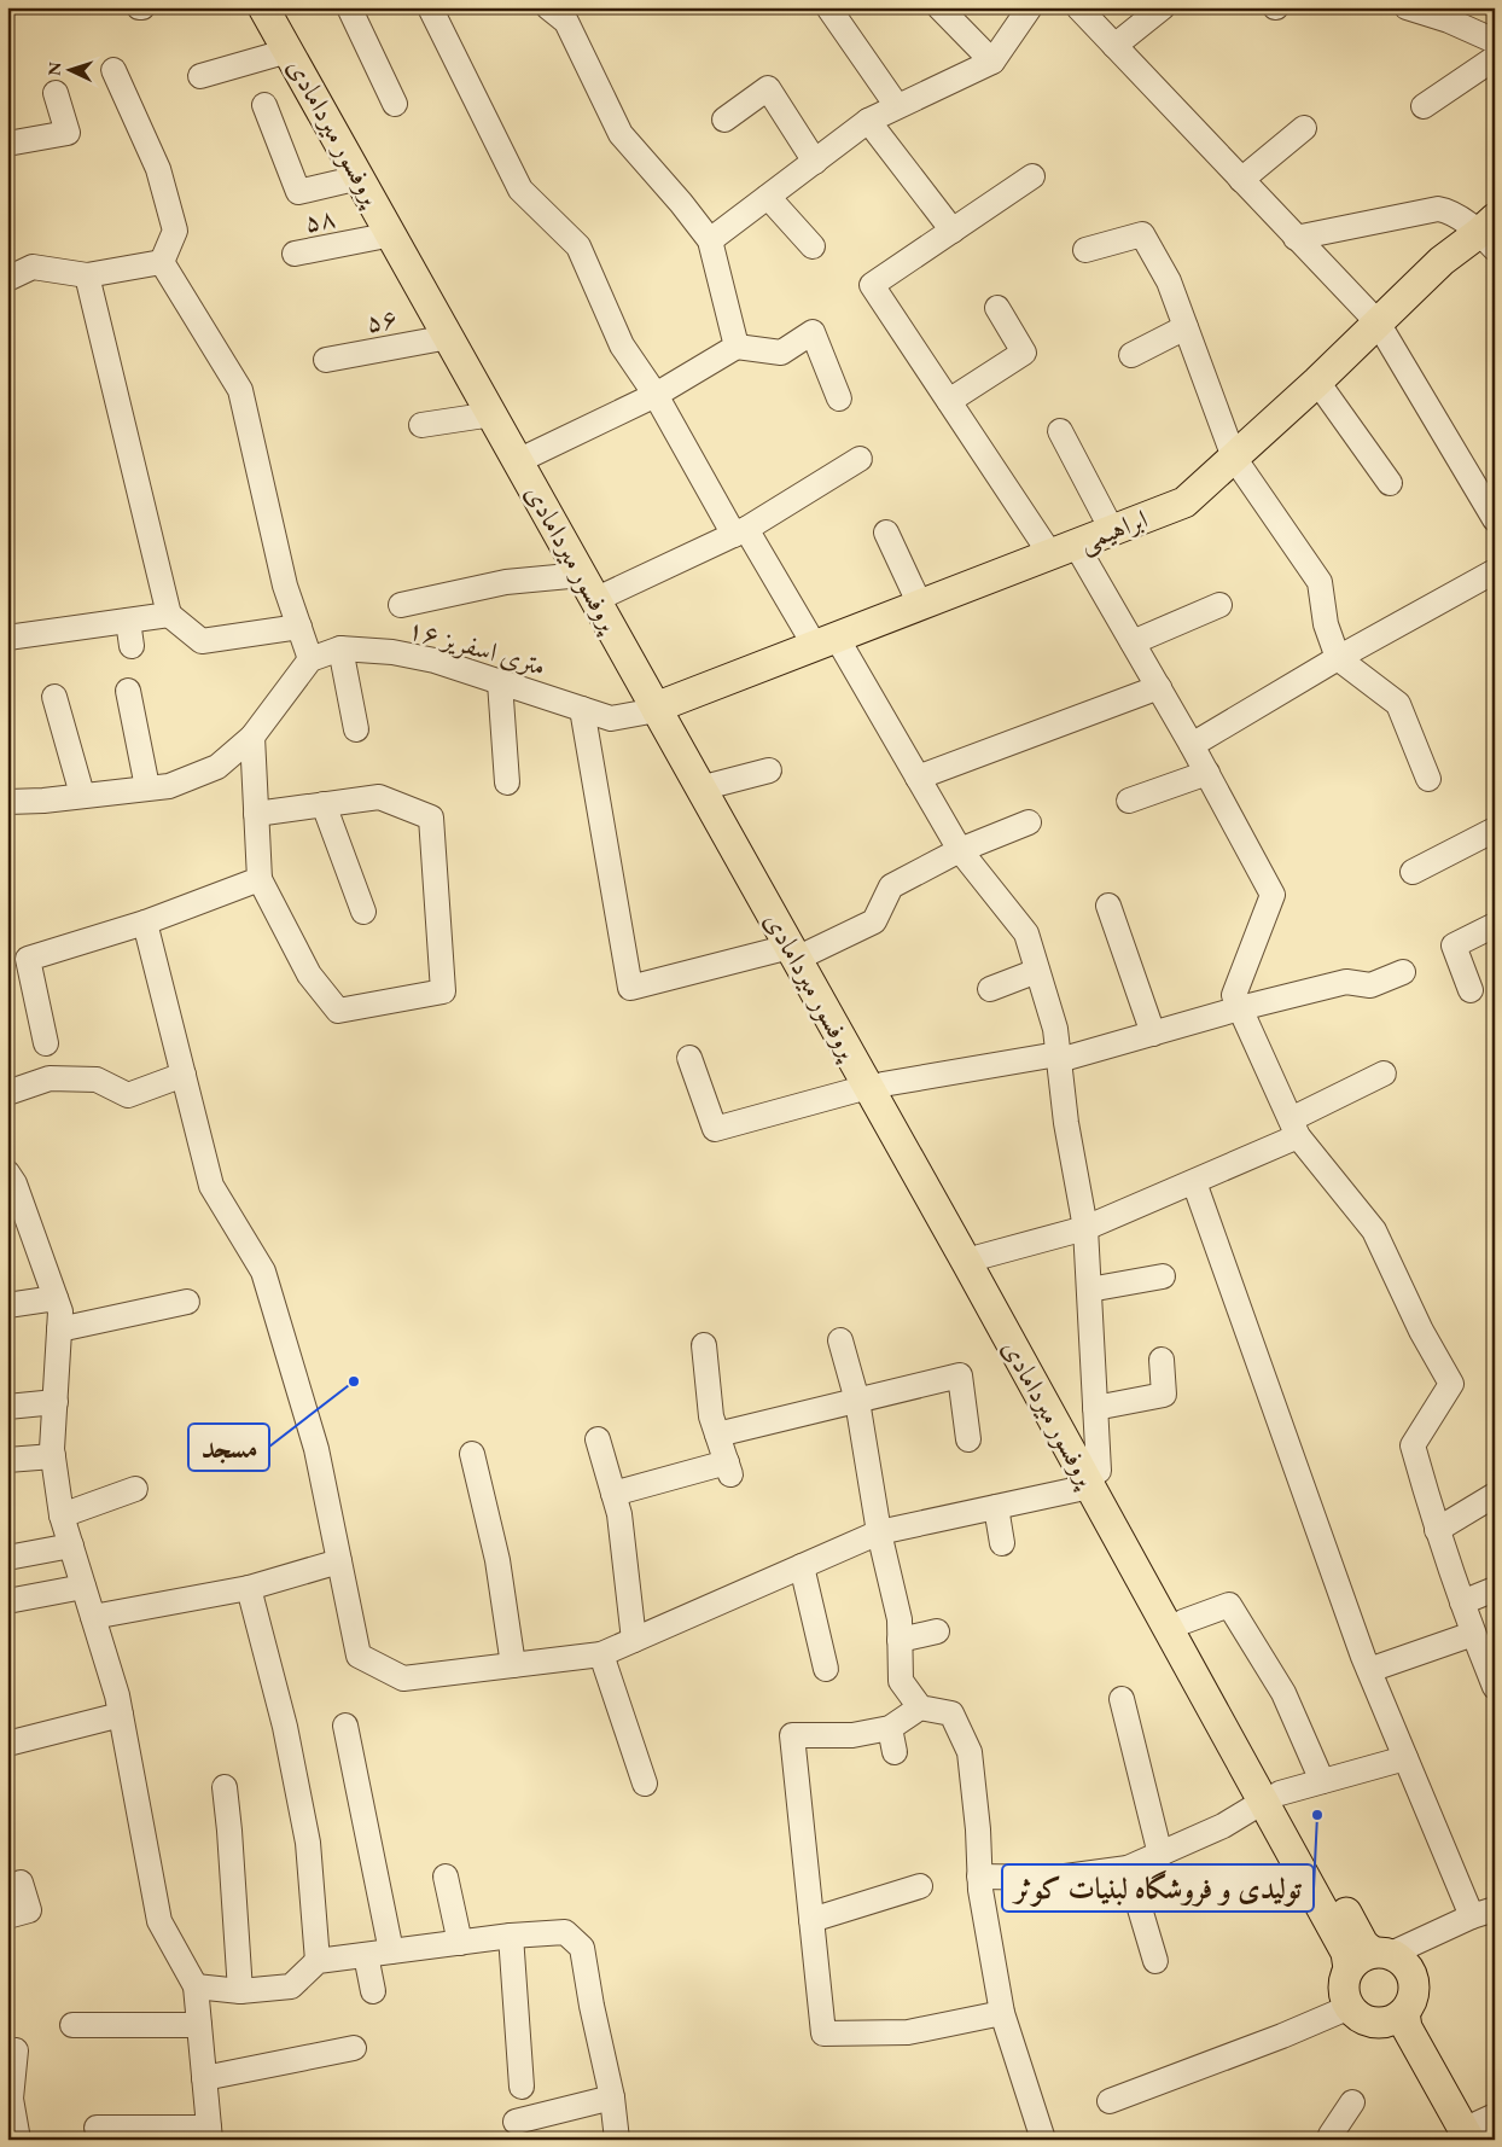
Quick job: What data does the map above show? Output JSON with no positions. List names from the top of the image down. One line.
{"streets":{"main road":["پروفسور میردامادی","ابراهیمی"],"street":["۵۸","۵۶","۱۶ متری اسفریز"]},"crossings":[["پروفسور میردامادی","۵۸"],["پروفسور میردامادی","۵۶"],["پروفسور میردامادی","ابراهیمی"],["پروفسور میردامادی","۱۶ متری اسفریز"],["ابراهیمی","۱۶ متری اسفریز"]],"places":["مسجد","تولیدی و فروشگاه لبنیات کوثر"],"north":"left"}
